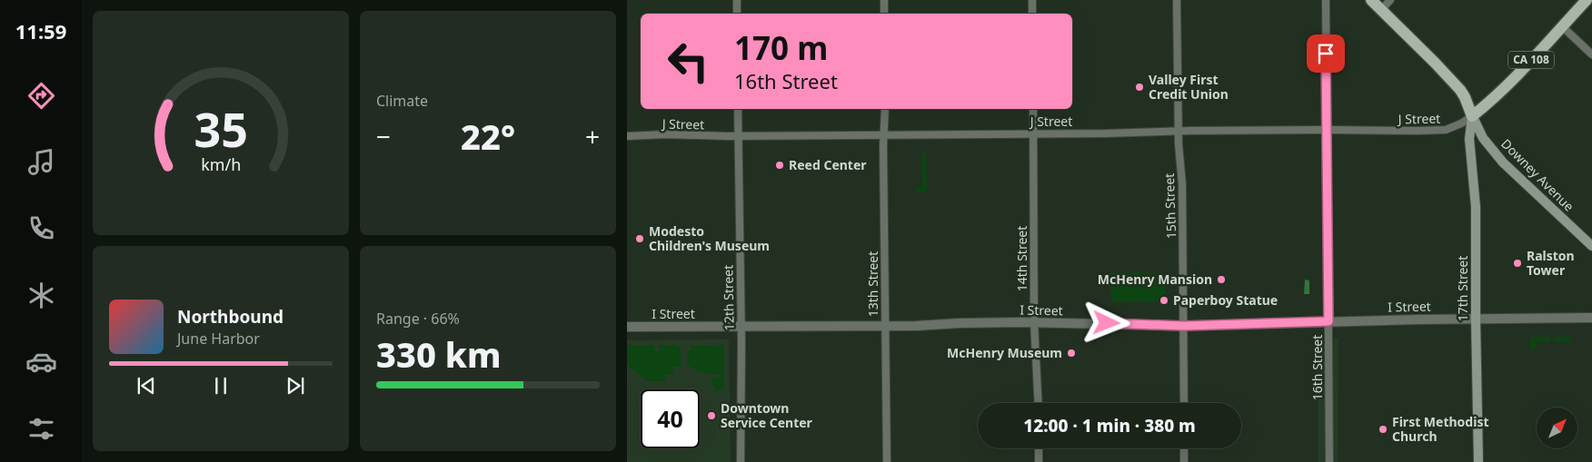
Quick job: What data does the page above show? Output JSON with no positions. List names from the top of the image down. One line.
{"streets":{"main road":["CA 108","Downey Avenue","17th Street"],"street":["J Street","15th Street","14th Street","13th Street","12th Street","I Street","16th Street"]},"crossings":[["CA 108","J Street"],["CA 108","Downey Avenue"],["CA 108","17th Street"],["J Street","Downey Avenue"],["J Street","15th Street"],["J Street","14th Street"],["J Street","13th Street"],["J Street","17th Street"],["J Street","12th Street"],["J Street","16th Street"],["Downey Avenue","17th Street"],["15th Street","I Street"],["14th Street","I Street"],["13th Street","I Street"],["17th Street","I Street"],["12th Street","I Street"],["I Street","16th Street"]],"places":["Valley First Credit Union","Reed Center","Modesto Children's Museum","Ralston Tower","McHenry Mansion","Paperboy Statue","McHenry Museum","Downtown Service Center","First Methodist Church"],"north":"top right","page":{"tabs":"11:59","tile":["Climate",["Range · 66%","330 km"]],"turn":["170 m","16th Street"],"heat":["−","22°","+"],"song":["Northbound","June Harbor"],"limit":"40","trip":"12:00 · 1 min · 380 m","gauge":["35","km/h"]}}
